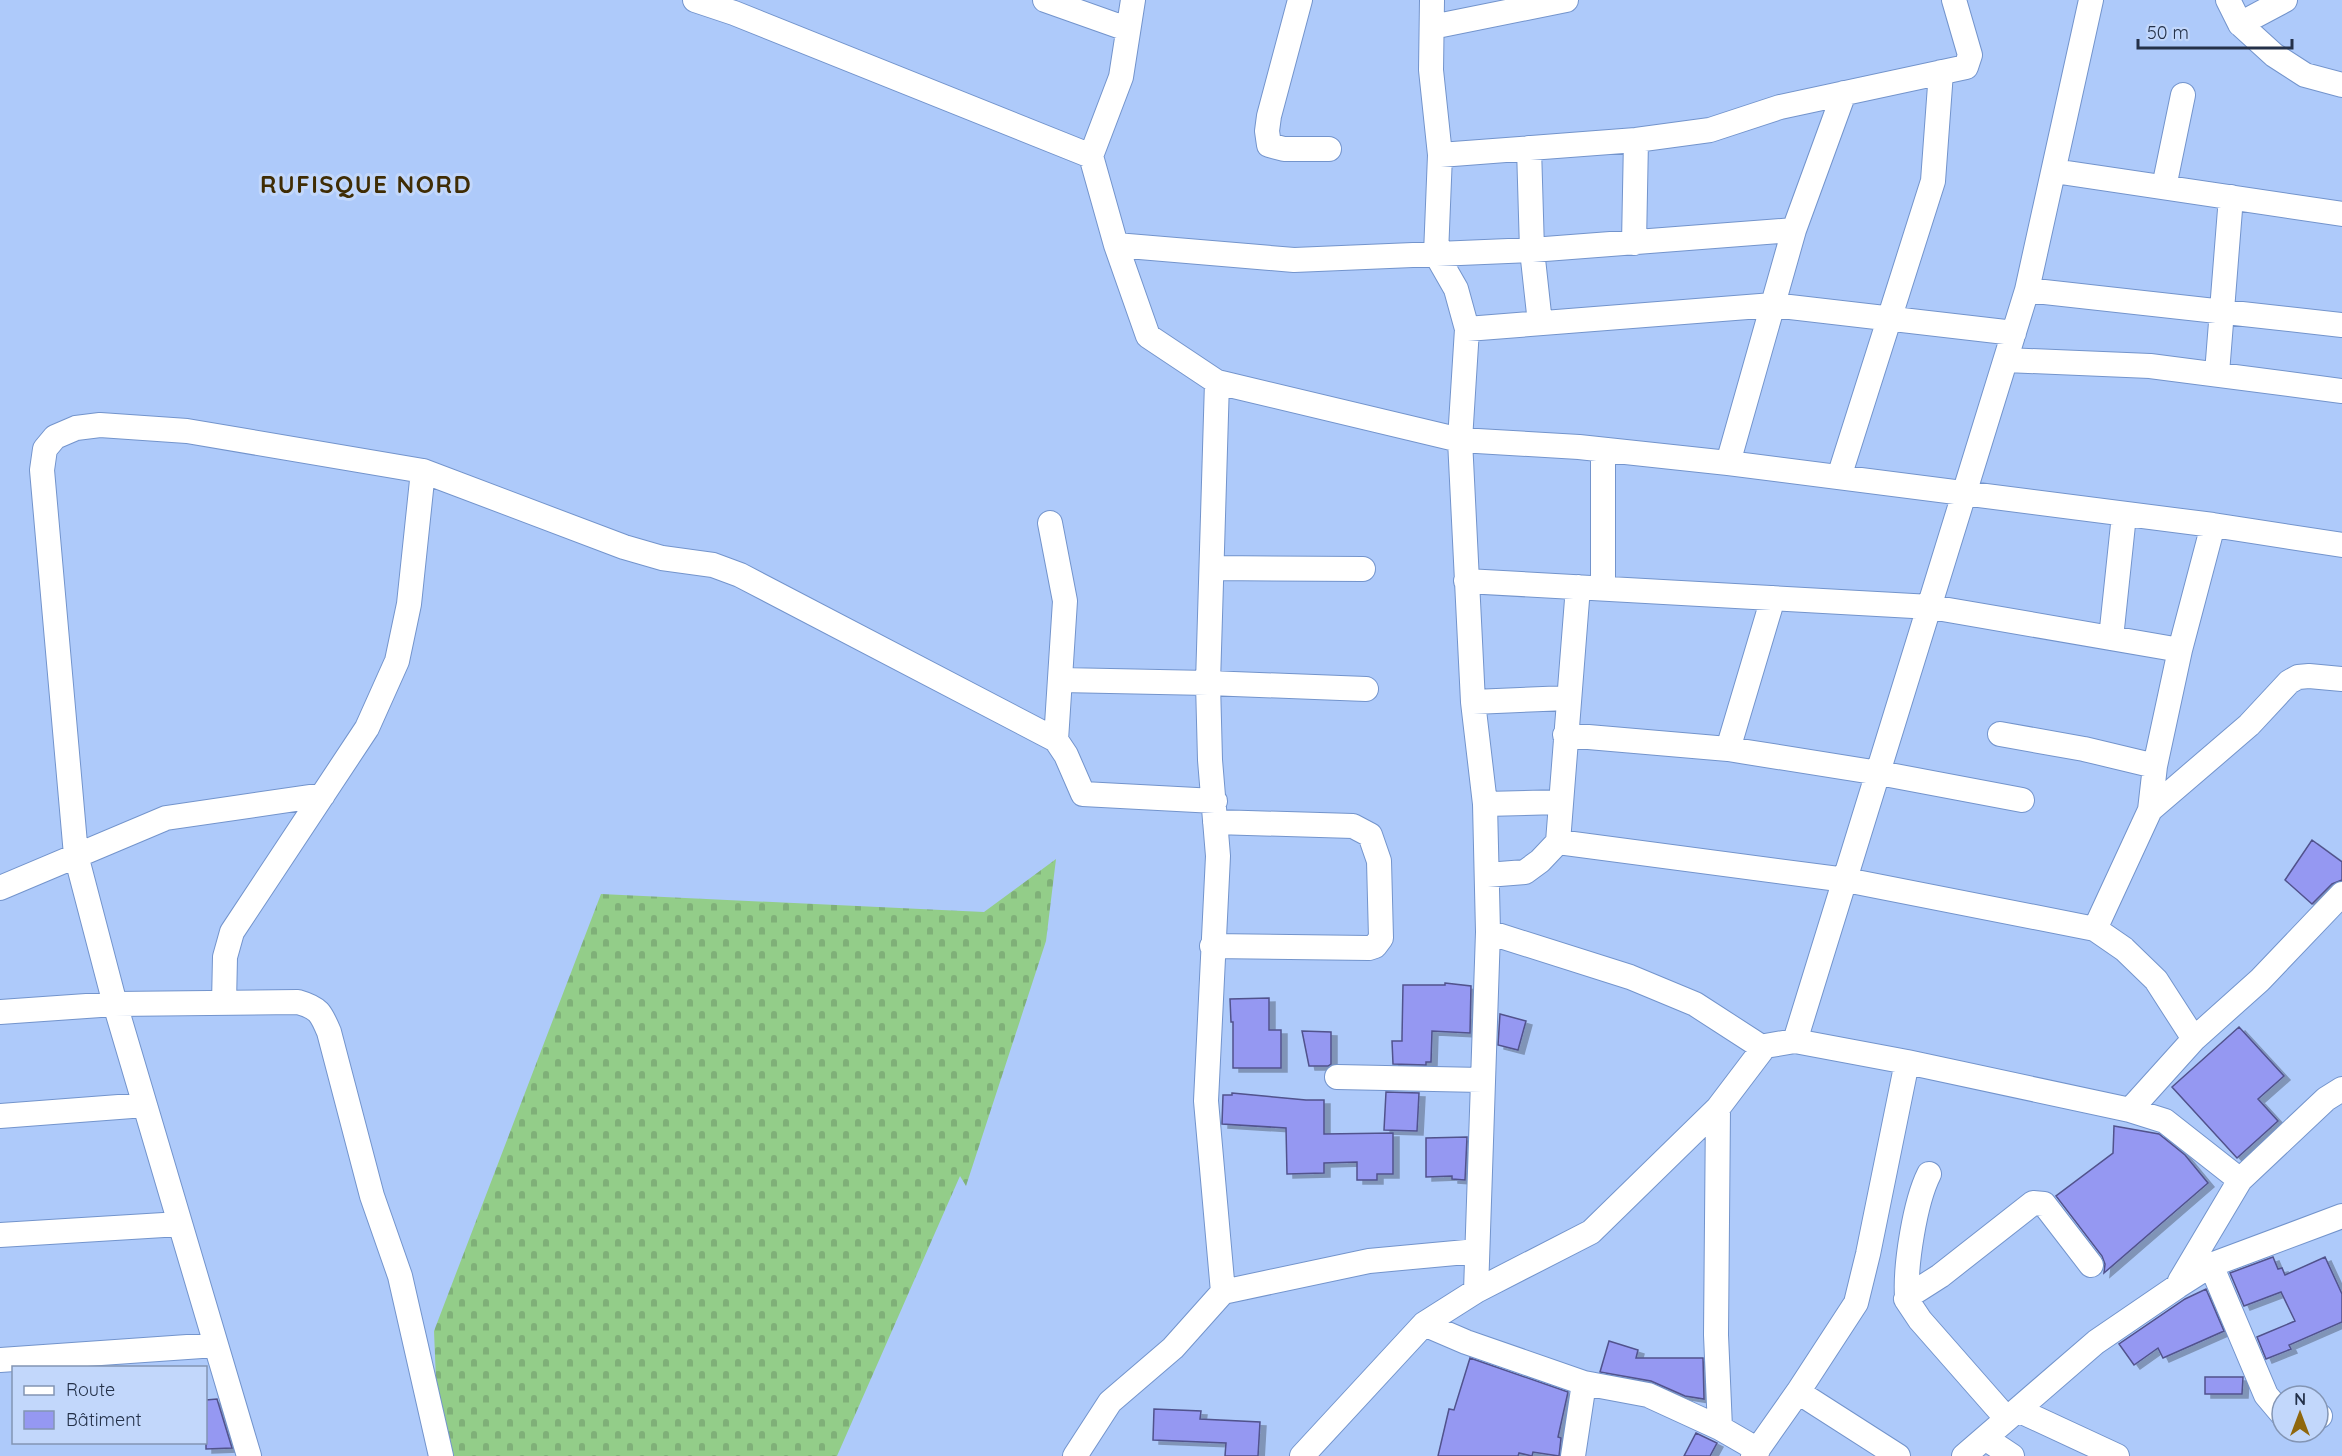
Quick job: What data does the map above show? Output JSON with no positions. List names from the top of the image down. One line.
{"districts":["RUFISQUE NORD"],"legend":["Route","Bâtiment"],"scale_bar":"50 m","north":"top"}
